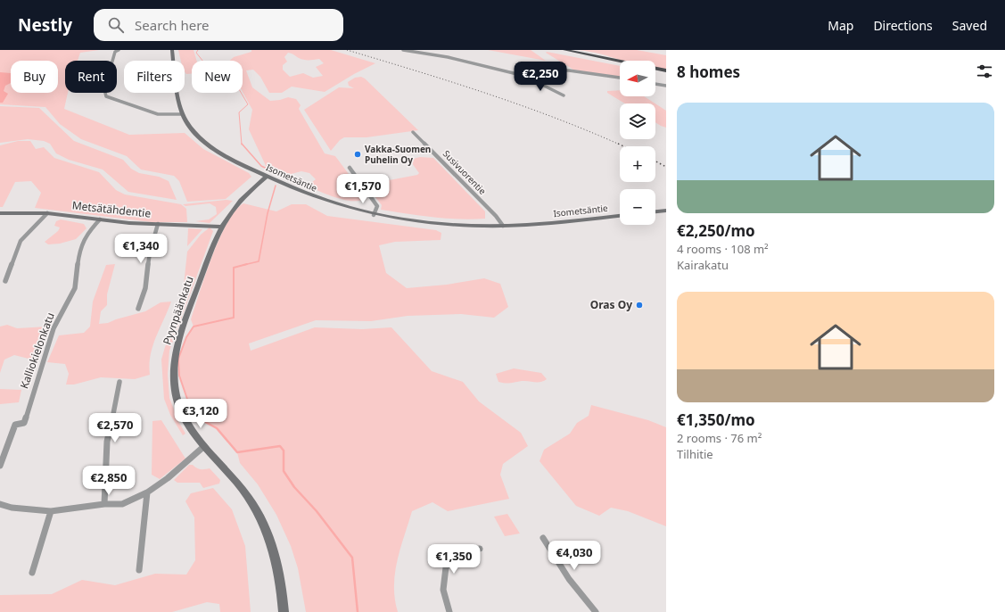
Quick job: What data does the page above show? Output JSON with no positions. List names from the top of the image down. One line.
{"streets":{"main road":["Isometsäntie","Metsätähdentie","Pyynpäänkatu"],"street":["Susivuorentie","Kalliokielonkatu"]},"crossings":[["Susivuorentie","Isometsäntie"],["Isometsäntie","Pyynpäänkatu"],["Metsätähdentie","Pyynpäänkatu"],["Metsätähdentie","Kalliokielonkatu"]],"places":["Vakka-Suomen Puhelin Oy","Oras Oy"],"north":"left","page":{"header":"Nestly","search":"Search here","nav":["Map","Directions","Saved"],"heading":"8 homes","map_buttons":["+","−"],"chip":["Buy","Rent","Filters","New"],"price":["€2,250","€1,570","€1,340","€3,120","€2,570","€2,850","€4,030","€1,350"],"list":[{"name":"€2,250/mo","note":"4 rooms · 108 m² · Kairakatu"},{"name":"€1,350/mo","note":"2 rooms · 76 m² · Tilhitie"}]}}
